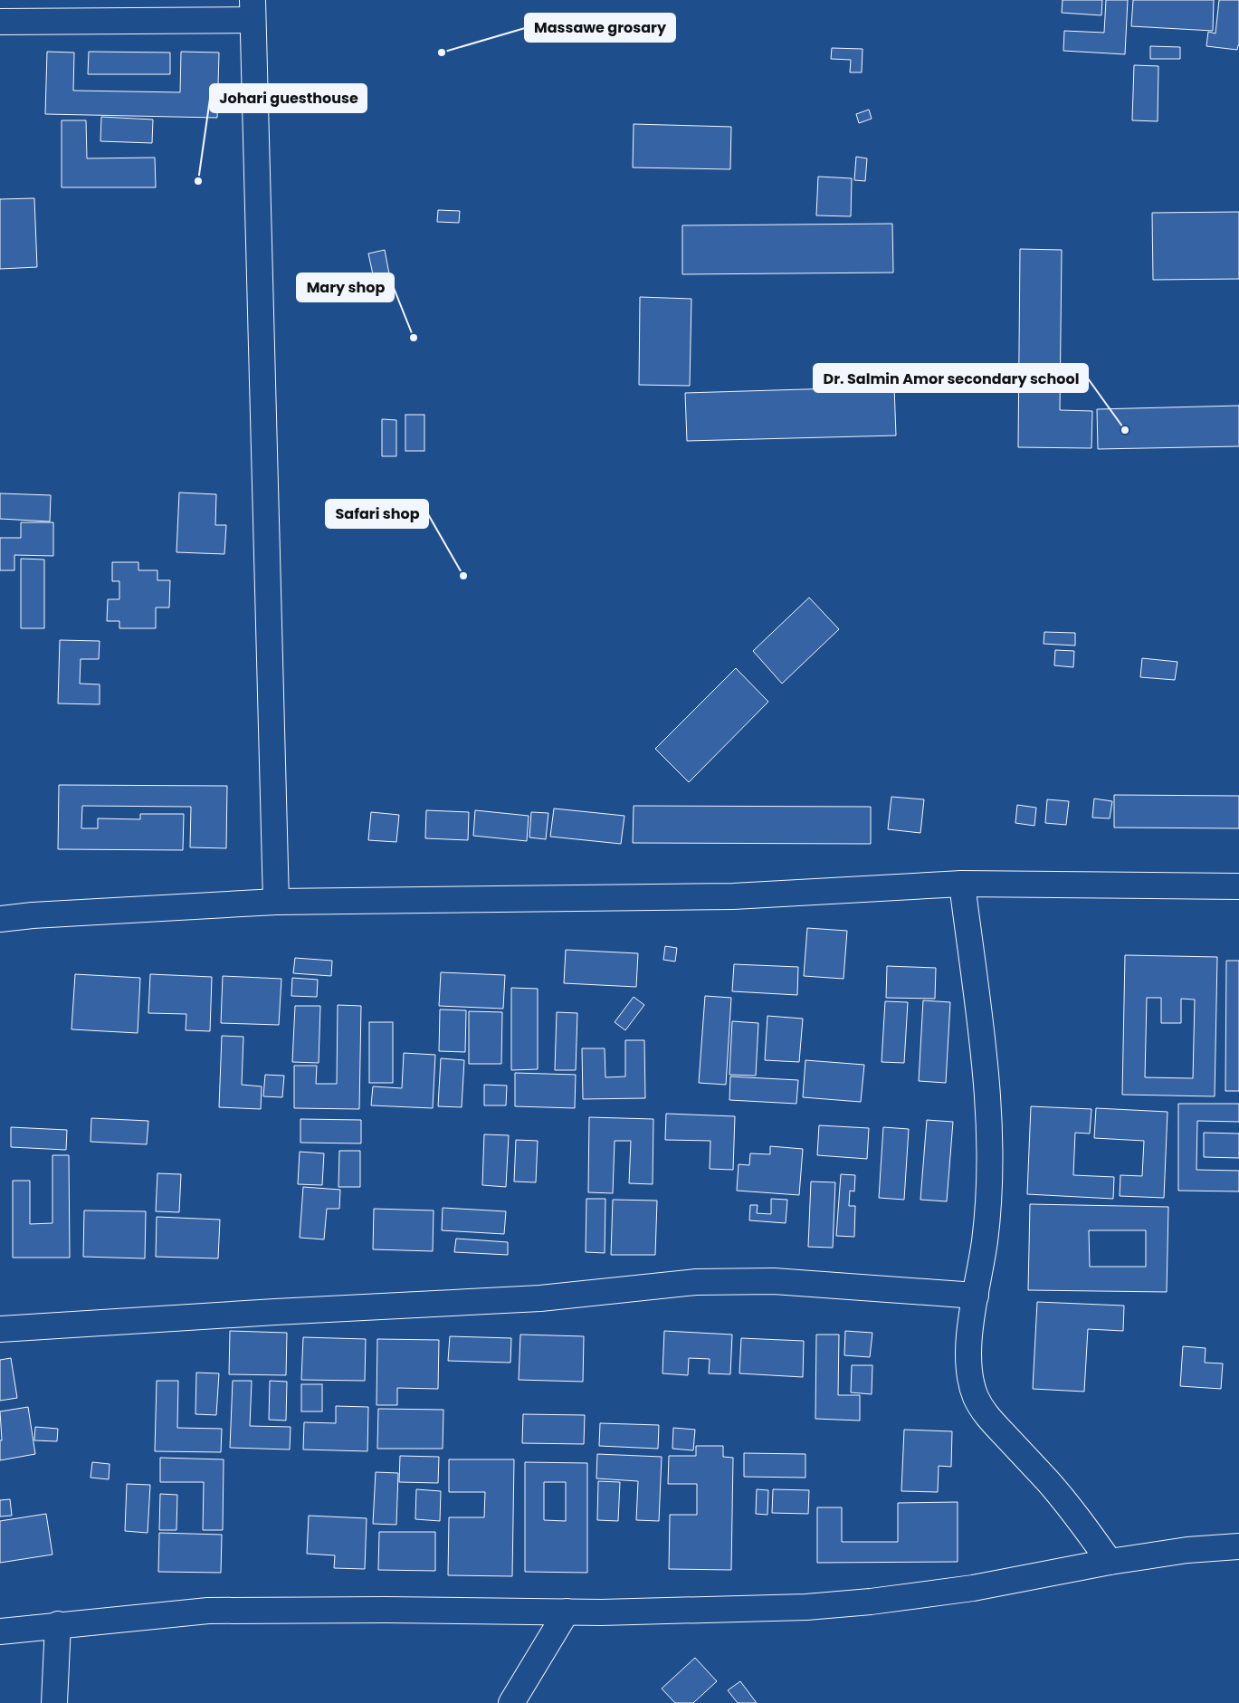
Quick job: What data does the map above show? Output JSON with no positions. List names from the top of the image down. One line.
{"places":["Massawe grosary","Johari guesthouse","Mary shop","Dr. Salmin Amor secondary school","Safari shop"]}
